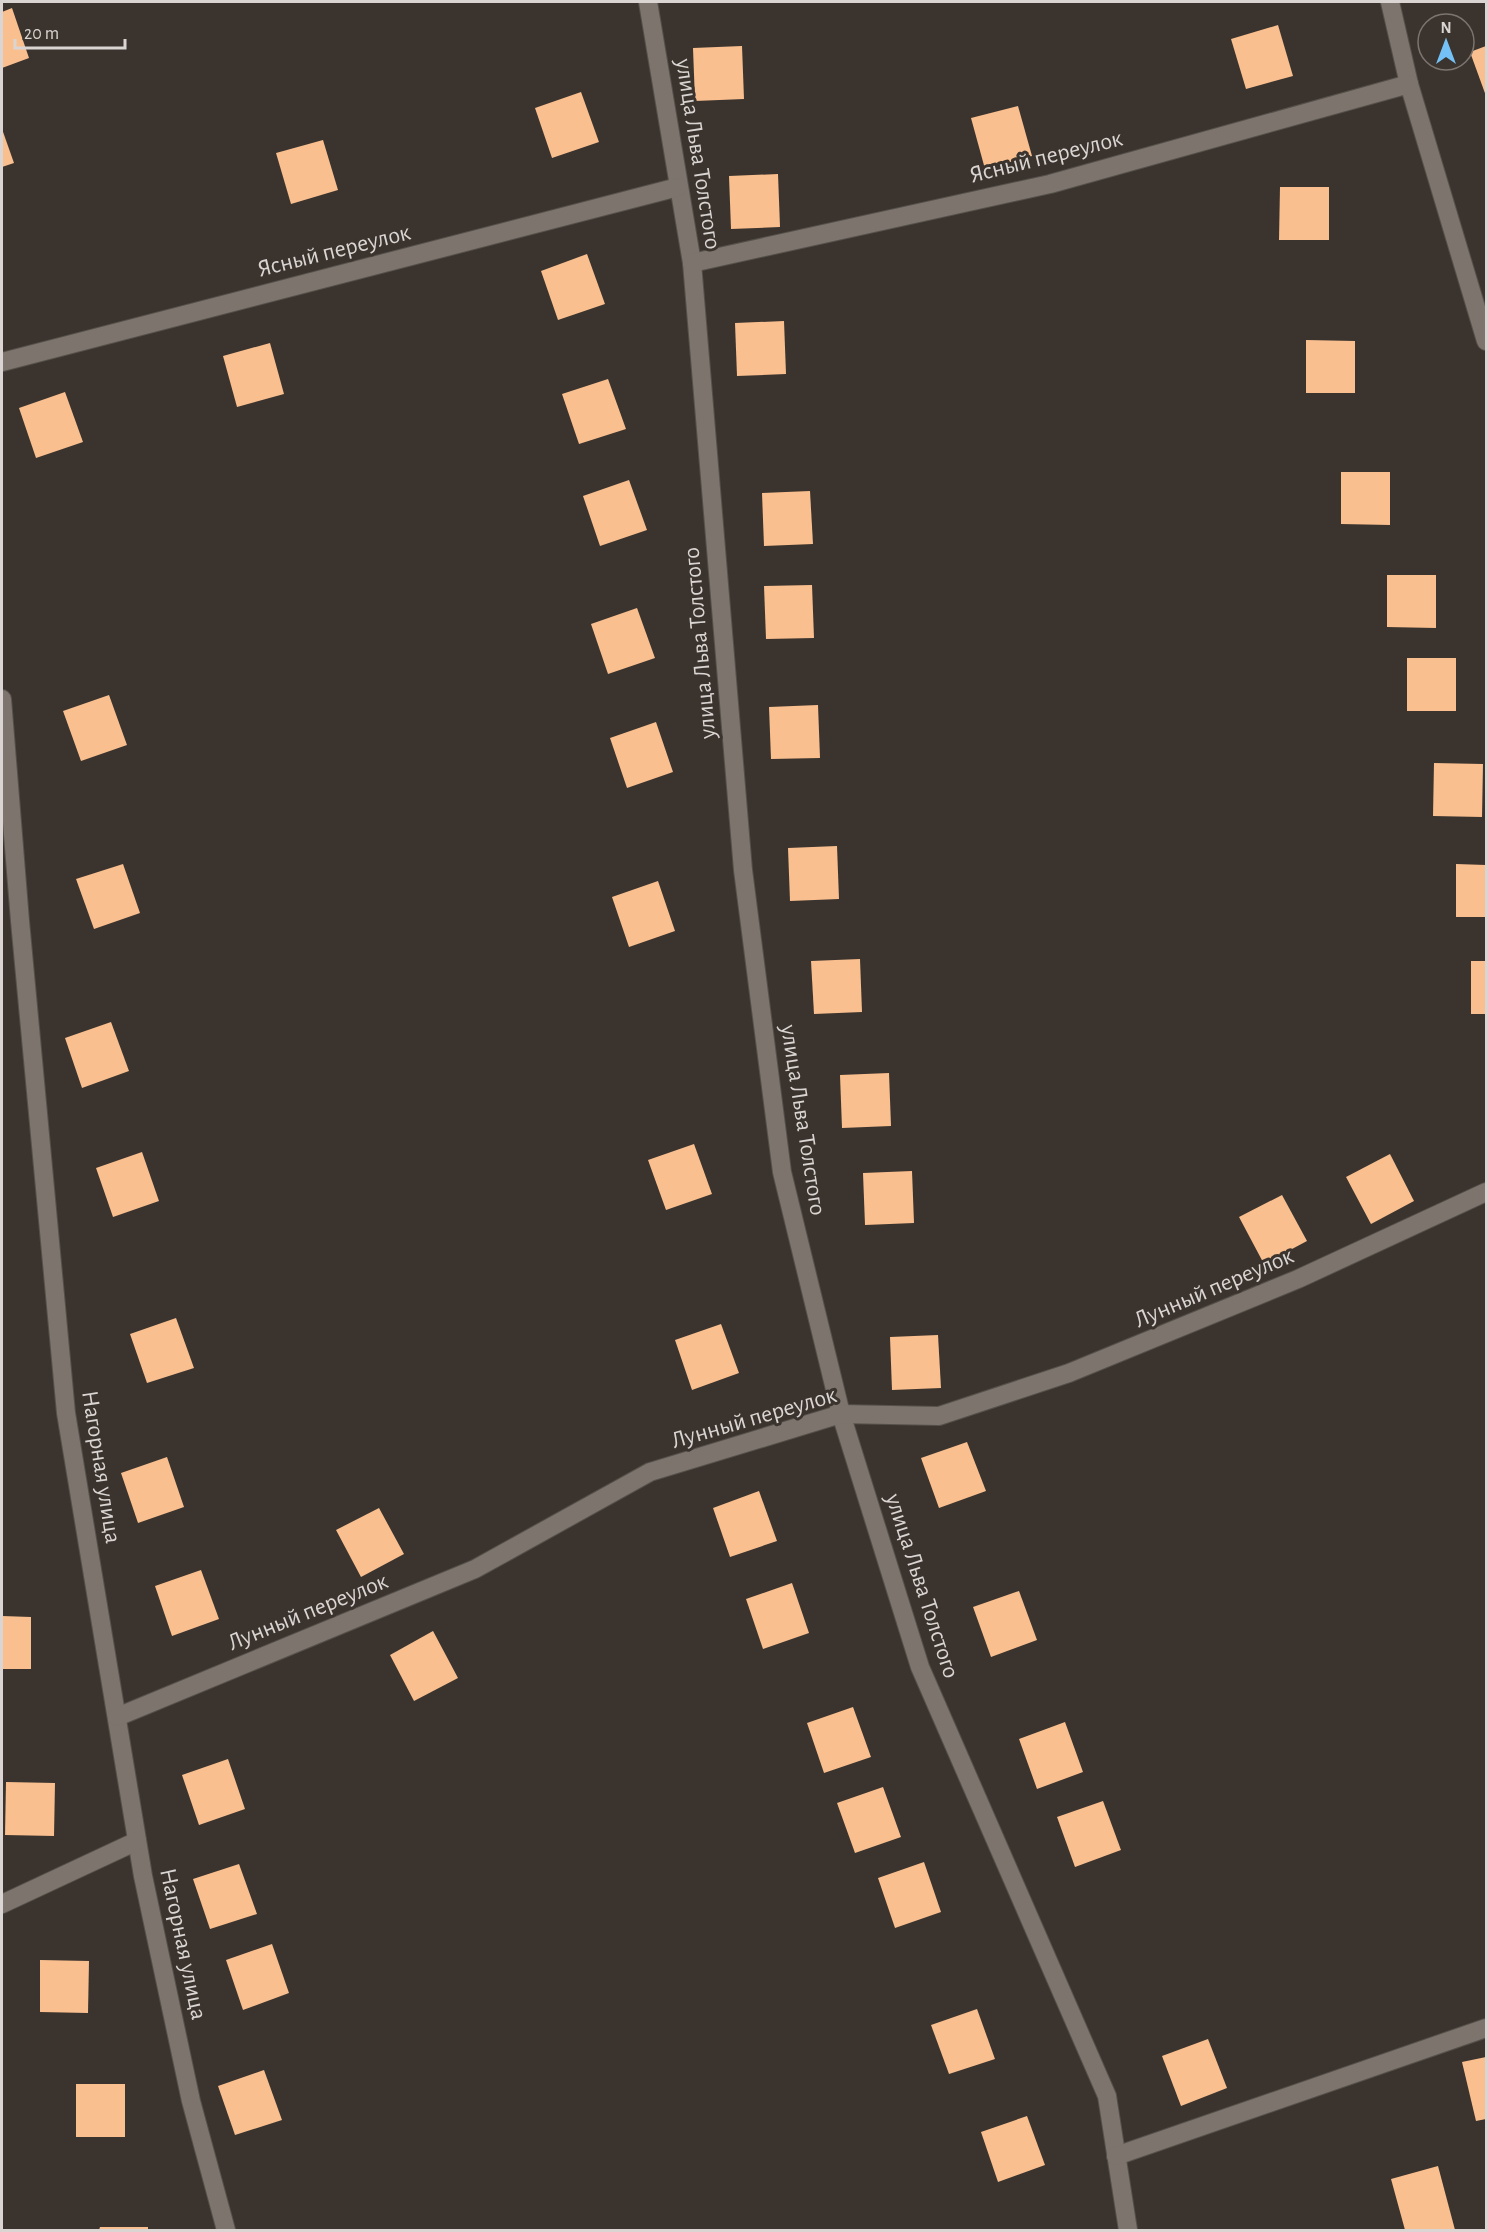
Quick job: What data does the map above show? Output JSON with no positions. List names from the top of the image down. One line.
{"streets":{"street":["улица Льва Толстого","Ясный переулок","Лунный переулок","Нагорная улица"]},"crossings":[["улица Льва Толстого","Ясный переулок"],["улица Льва Толстого","Лунный переулок"],["Лунный переулок","Нагорная улица"]],"scale_bar":"20 m","north":"top"}
